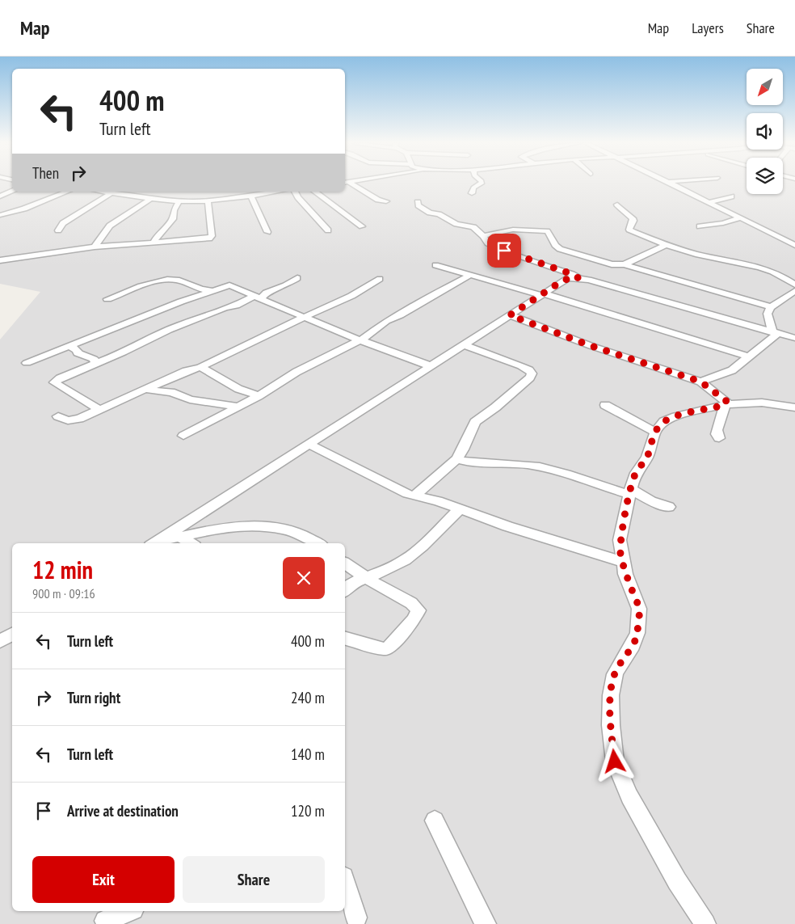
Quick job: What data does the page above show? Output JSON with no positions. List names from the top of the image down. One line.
{"north":"bottom left","page":{"header":"Map","nav":["Map","Layers","Share"],"turn":["400 m","Turn left"],"then":"Then","heading":["12 min","900 m · 09:16"],"list":[{"name":"Turn left","value":"400 m"},{"name":"Turn right","value":"240 m"},{"name":"Turn left","value":"140 m"},{"name":"Arrive at destination","value":"120 m"}],"buttons":["Exit","Share"]}}
